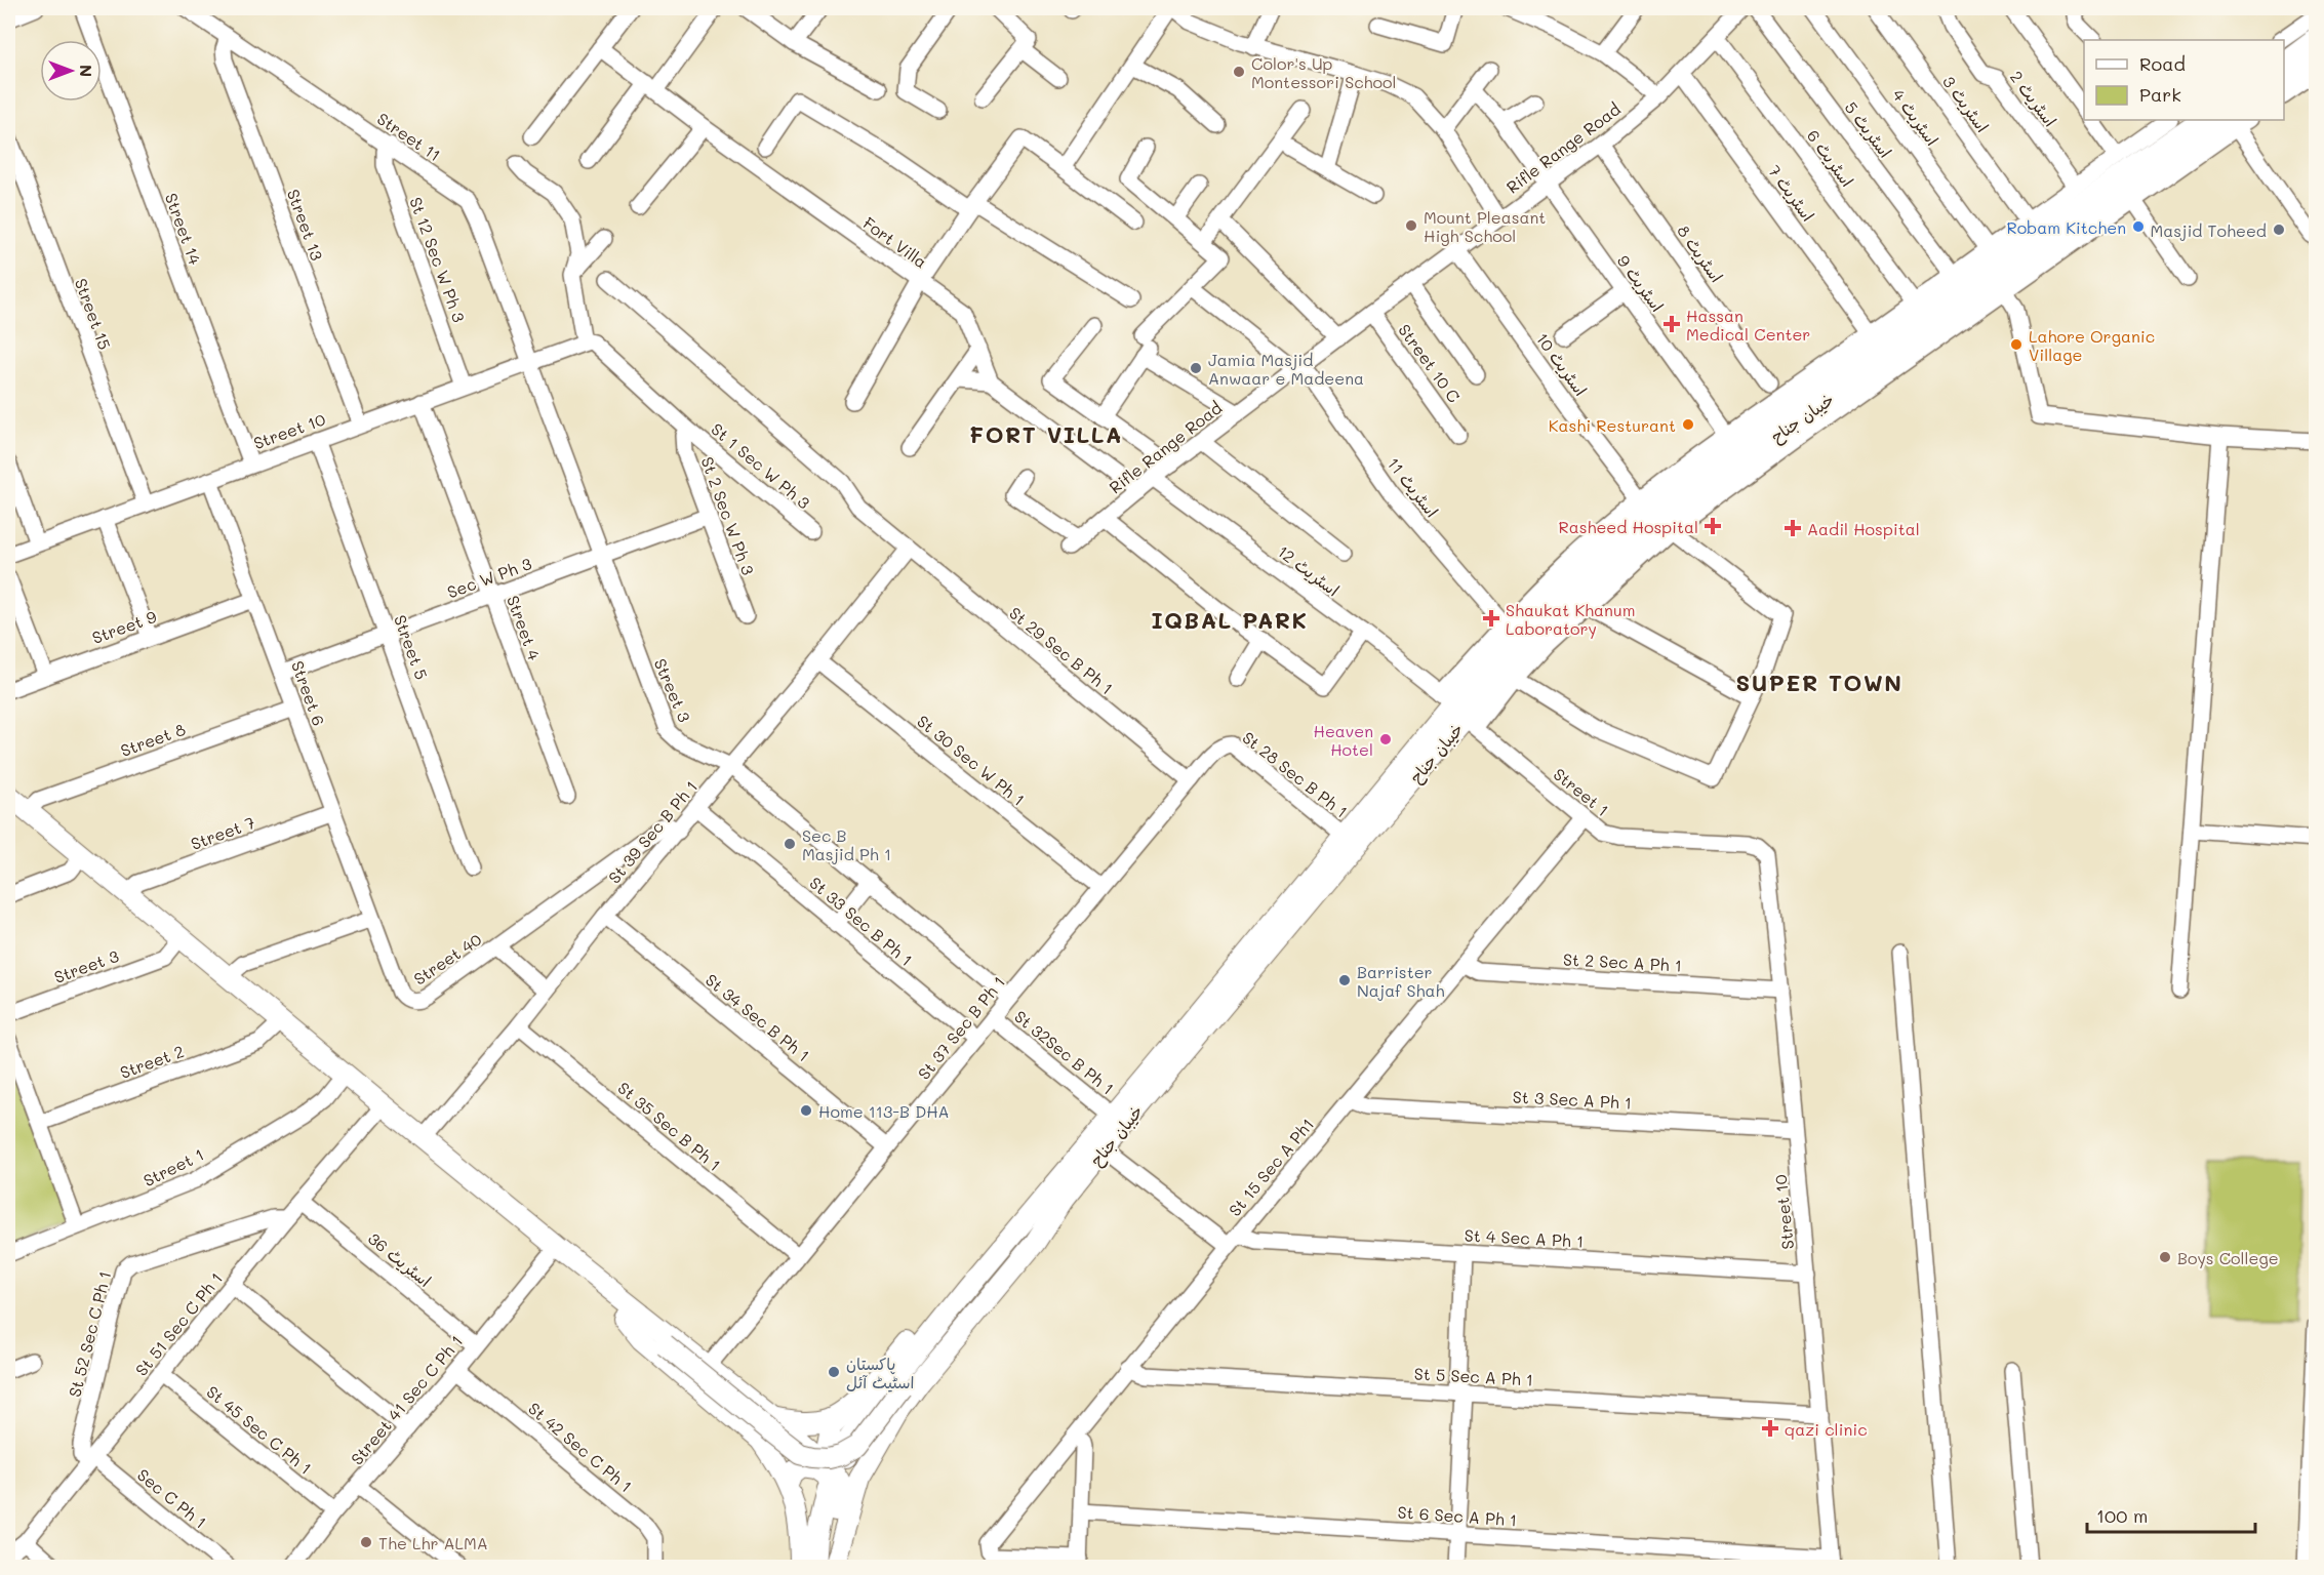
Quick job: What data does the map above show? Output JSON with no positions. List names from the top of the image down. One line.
{"streets":{"main road":["خیبان جناح"],"street":["اسٹریٹ 2","اسٹریٹ 3","اسٹریٹ 4","اسٹریٹ 5","Street 11","Rifle Range Road","اسٹریٹ 6","اسٹریٹ 7","Street 13","Street 14","Fort Villa","اسٹریٹ 8","St 12 Sec W Ph 3","اسٹریٹ 9","Street 15","Street 10 C","اسٹریٹ 10","Street 10","St 1 Sec W Ph 3","اسٹریٹ 11","St 2 Sec W Ph 3","اسٹریٹ 12","Sec W Ph 3","Street 9","Street 4","Street 5","St 29 Sec B Ph 1","Street 3","Street 6","Street 8","St 30 Sec W Ph 1","St 28 Sec B Ph 1","Street 1","St 39 Sec B Ph 1","Street 7","St 33 Sec B Ph 1","Street 40","St 2 Sec A Ph 1","St 34 Sec B Ph 1","St 37 Sec B Ph 1","St 32Sec B Ph 1","Street 2","St 3 Sec A Ph 1","St 35 Sec B Ph 1","St 15 Sec A Ph1","St 4 Sec A Ph 1","اسٹریٹ 36","St 51 Sec C Ph 1","St 52 Sec C Ph 1","St 5 Sec A Ph 1","Street 41 Sec C Ph 1","St 45 Sec C Ph 1","St 42 Sec C Ph 1","Sec C Ph 1","St 6 Sec A Ph 1"]},"crossings":[["Street 11","Street 13"],["Street 11","St 12 Sec W Ph 3"],["Street 11","Street 10"],["Street 11","Street 3"],["Rifle Range Road","اسٹریٹ 6"],["Rifle Range Road","اسٹریٹ 7"],["Rifle Range Road","اسٹریٹ 8"],["Rifle Range Road","اسٹریٹ 9"],["Rifle Range Road","Street 10 C"],["Rifle Range Road","اسٹریٹ 10"],["Rifle Range Road","اسٹریٹ 11"],["Rifle Range Road","اسٹریٹ 12"],["Street 13","Street 10"],["Street 14","Street 10"],["St 12 Sec W Ph 3","Street 10"],["Street 15","Street 10"],["خیبان جناح","اسٹریٹ 12"],["خیبان جناح","St 28 Sec B Ph 1"],["خیبان جناح","Street 1"],["خیبان جناح","St 32Sec B Ph 1"],["خیبان جناح","St 4 Sec A Ph 1"],["Street 10","St 1 Sec W Ph 3"],["Street 10","Street 4"],["Street 10","Street 5"],["Street 10","Street 3"],["Street 10","Street 6"],["Street 10","Street 1"],["Street 10","St 2 Sec A Ph 1"],["Street 10","St 3 Sec A Ph 1"],["Street 10","St 4 Sec A Ph 1"],["Street 10","St 5 Sec A Ph 1"],["Street 10","St 6 Sec A Ph 1"],["St 1 Sec W Ph 3","St 2 Sec W Ph 3"],["St 2 Sec W Ph 3","Sec W Ph 3"],["اسٹریٹ 12","Street 1"],["Sec W Ph 3","Street 4"],["Sec W Ph 3","Street 5"],["Sec W Ph 3","Street 3"],["Sec W Ph 3","Street 6"],["Street 9","Street 6"],["St 29 Sec B Ph 1","St 39 Sec B Ph 1"],["St 29 Sec B Ph 1","St 37 Sec B Ph 1"],["Street 3","St 39 Sec B Ph 1"],["Street 3","St 37 Sec B Ph 1"],["Street 6","Street 8"],["Street 6","Street 7"],["Street 6","Street 40"],["St 30 Sec W Ph 1","St 39 Sec B Ph 1"],["St 30 Sec W Ph 1","St 37 Sec B Ph 1"],["St 28 Sec B Ph 1","St 37 Sec B Ph 1"],["Street 1","St 15 Sec A Ph1"],["St 39 Sec B Ph 1","St 33 Sec B Ph 1"],["St 39 Sec B Ph 1","Street 40"],["St 39 Sec B Ph 1","St 34 Sec B Ph 1"],["St 39 Sec B Ph 1","St 35 Sec B Ph 1"],["St 33 Sec B Ph 1","St 37 Sec B Ph 1"],["St 2 Sec A Ph 1","St 15 Sec A Ph1"],["St 34 Sec B Ph 1","St 37 Sec B Ph 1"],["St 37 Sec B Ph 1","St 32Sec B Ph 1"],["St 37 Sec B Ph 1","St 35 Sec B Ph 1"],["St 3 Sec A Ph 1","St 15 Sec A Ph1"],["St 15 Sec A Ph1","St 4 Sec A Ph 1"],["St 15 Sec A Ph1","St 5 Sec A Ph 1"],["اسٹریٹ 36","St 51 Sec C Ph 1"],["اسٹریٹ 36","Street 41 Sec C Ph 1"],["St 51 Sec C Ph 1","St 52 Sec C Ph 1"],["St 51 Sec C Ph 1","St 45 Sec C Ph 1"],["St 51 Sec C Ph 1","Sec C Ph 1"],["St 52 Sec C Ph 1","Sec C Ph 1"],["Street 41 Sec C Ph 1","St 45 Sec C Ph 1"],["Street 41 Sec C Ph 1","St 42 Sec C Ph 1"]],"districts":["FORT VILLA","IQBAL PARK","SUPER TOWN"],"places":{"other":["Color's Up Montessori School","Mount Pleasant High School","Robam Kitchen","Masjid Toheed","Lahore Organic Village","Jamia Masjid Anwaar e Madeena","Kashi Resturant","Heaven Hotel","Sec B Masjid Ph 1","Barrister Najaf Shah","Home 113-B DHA","Boys College","پاکستان اسٹیٹ آئل","The Lhr ALMA"],"health":["Hassan Medical Center","Rasheed Hospital","Aadil Hospital","Shaukat Khanum Laboratory","qazi clinic"]},"legend":["Road","Park"],"scale_bar":"100 m","north":"right"}
